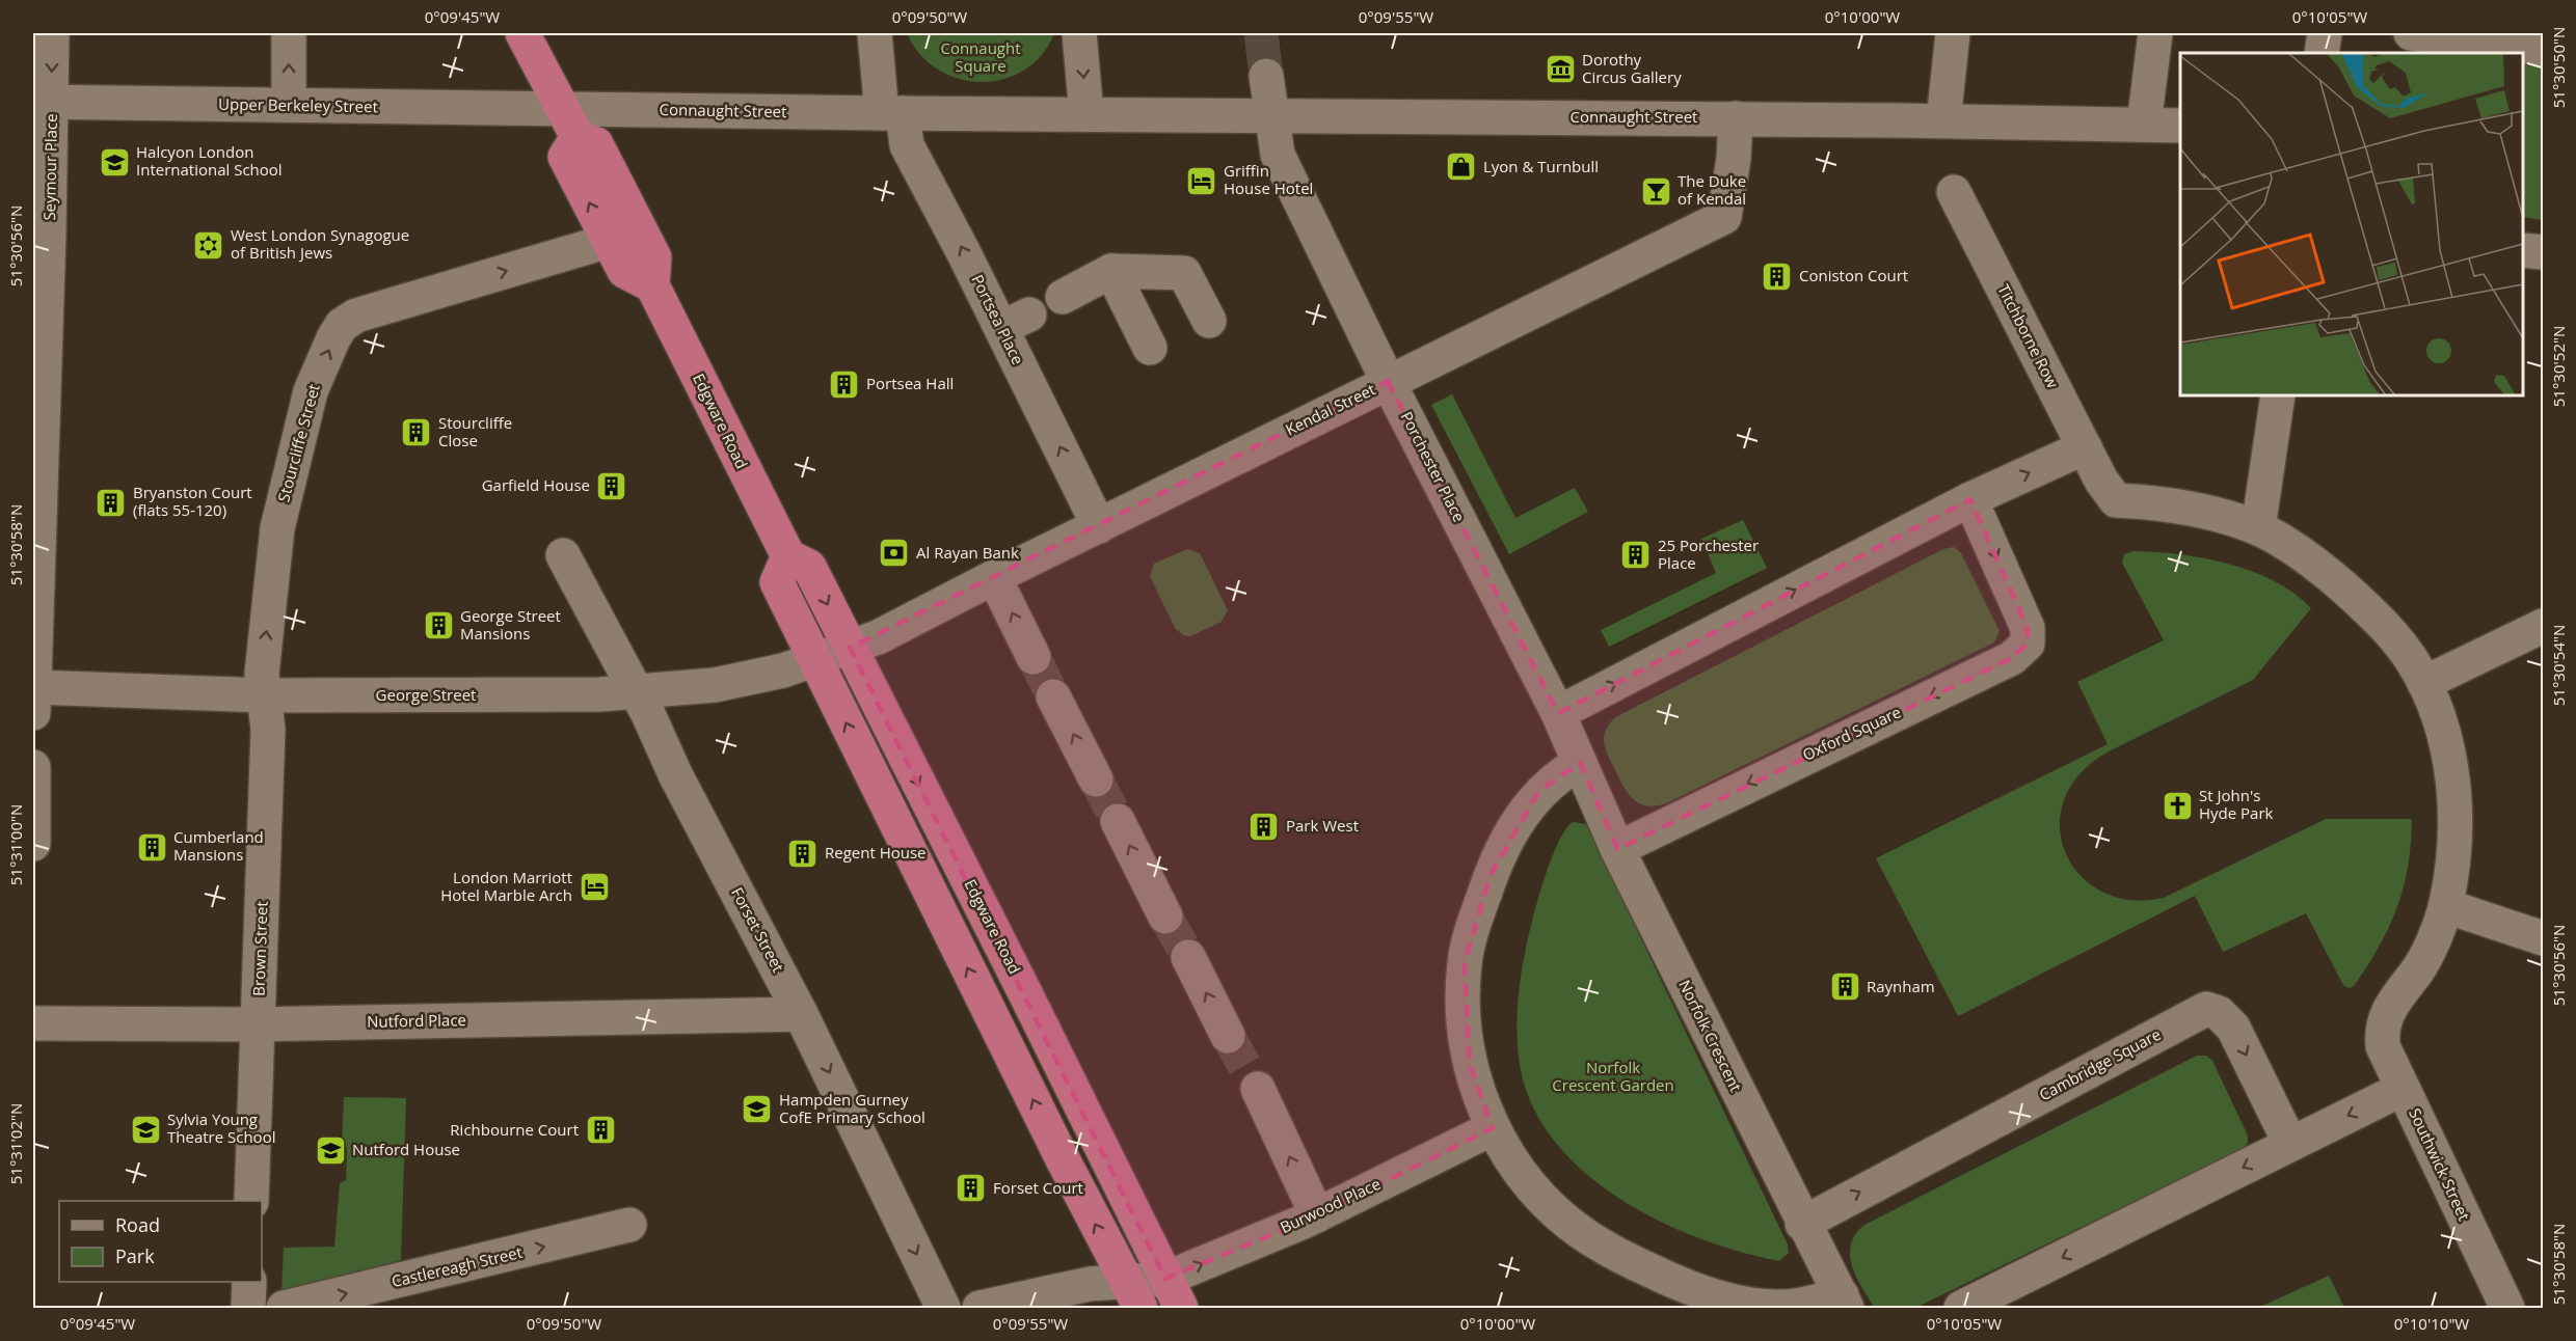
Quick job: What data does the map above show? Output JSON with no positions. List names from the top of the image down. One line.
{"streets":{"highway":["Edgware Road"],"street":["Upper Berkeley Street","Connaught Street","Seymour Place","Portsea Place","Titchborne Row","Kendal Street","Stourcliffe Street","Porchester Place","George Street","Oxford Square","Forset Street","Brown Street","Nutford Place","Norfolk Crescent","Cambridge Square","Southwick Street","Burwood Place","Castlereagh Street"]},"crossings":[["Upper Berkeley Street","Connaught Street"],["Upper Berkeley Street","Seymour Place"],["Upper Berkeley Street","Edgware Road"],["Connaught Street","Portsea Place"],["Connaught Street","Kendal Street"],["Connaught Street","Edgware Road"],["Connaught Street","Porchester Place"],["Seymour Place","George Street"],["Portsea Place","Kendal Street"],["Titchborne Row","Southwick Street"],["Kendal Street","Edgware Road"],["Kendal Street","Porchester Place"],["Kendal Street","George Street"],["Edgware Road","Burwood Place"],["Stourcliffe Street","George Street"],["Stourcliffe Street","Brown Street"],["George Street","Forset Street"],["George Street","Brown Street"],["Oxford Square","Norfolk Crescent"],["Forset Street","Nutford Place"],["Brown Street","Nutford Place"],["Norfolk Crescent","Cambridge Square"]],"one_way":["Stourcliffe Street","Forset Street","Castlereagh Street"],"parks":["Connaught Square","Norfolk Crescent Garden"],"places":{"museum":["Dorothy Circus Gallery"],"school or university":["Halcyon London International School","Hampden Gurney CofE Primary School","Sylvia Young Theatre School","Nutford House"],"shop":["Lyon & Turnbull"],"hotel":["Griffin House Hotel","London Marriott Hotel Marble Arch"],"bar":["The Duke of Kendal"],"synagogue":["West London Synagogue of British Jews"],"building":["Coniston Court","Portsea Hall","Stourcliffe Close","Garfield House","Bryanston Court (flats 55-120)","25 Porchester Place","George Street Mansions","Park West","Cumberland Mansions","Regent House","Raynham","Richbourne Court","Forset Court"],"bank":["Al Rayan Bank"],"church":["St John's Hyde Park"]},"legend":["Road","Park"],"coordinates":["0°09'45\"W","0°09'50\"W","0°09'55\"W","0°10'00\"W","0°10'05\"W","51°30'50\"N","51°30'56\"N","51°30'52\"N","51°30'58\"N","51°30'54\"N","51°31'00\"N","51°31'02\"N","0°10'10\"W"]}
